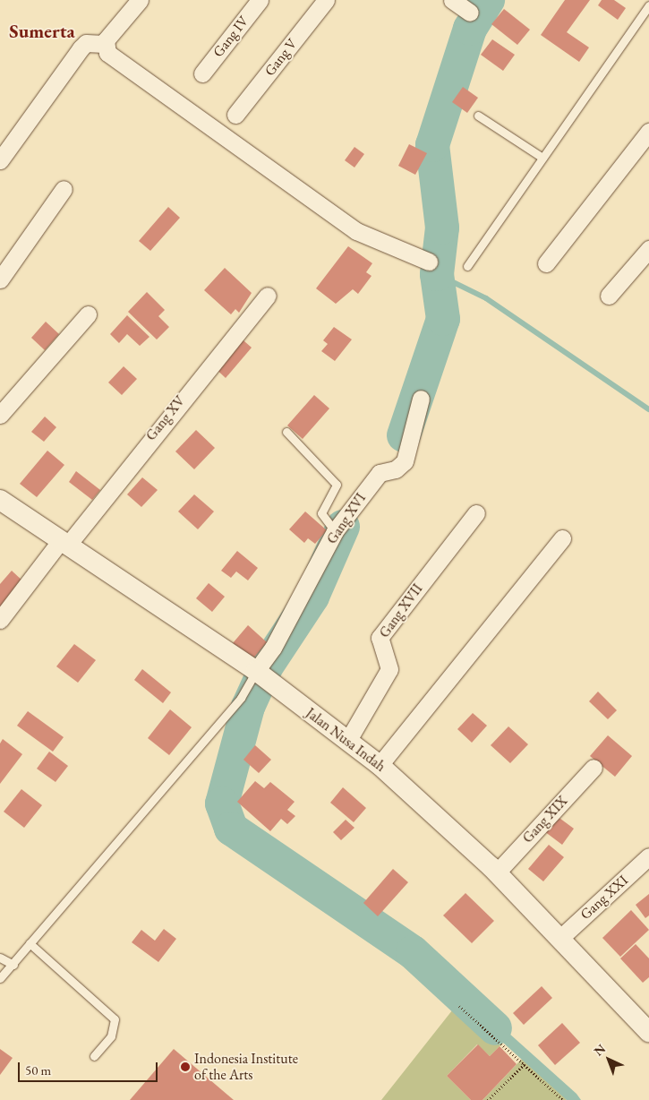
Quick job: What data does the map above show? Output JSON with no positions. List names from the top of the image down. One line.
{"streets":{"street":["Gang IV","Gang V","Gang XV","Gang XVI","Gang XVII","Jalan Nusa Indah","Gang XIX","Gang XXI"]},"crossings":[["Gang XV","Jalan Nusa Indah"],["Gang XVI","Jalan Nusa Indah"],["Gang XVII","Jalan Nusa Indah"],["Jalan Nusa Indah","Gang XIX"],["Jalan Nusa Indah","Gang XXI"]],"districts":["Sumerta"],"places":["Indonesia Institute of the Arts"],"scale_bar":"50 m","north":"top left"}
